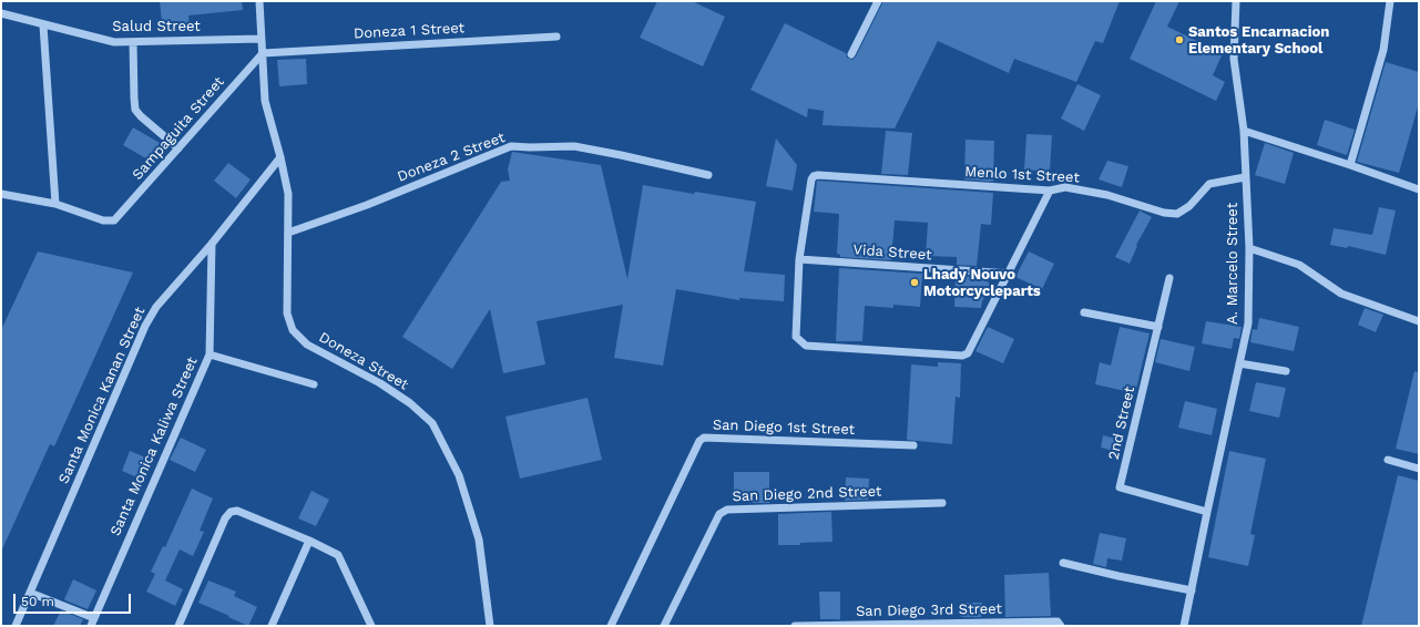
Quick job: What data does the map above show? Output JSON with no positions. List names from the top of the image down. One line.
{"streets":{"street":["Salud Street","Doneza 1 Street","Sampaguita Street","Doneza 2 Street","Menlo 1st Street","Vida Street","A. Marcelo Street","Doneza Street","Santa Monica Kanan Street","2nd Street","San Diego 1st Street","Santa Monica Kaliwa Street","San Diego 2nd Street","San Diego 3rd Street"]},"crossings":[["Salud Street","Doneza Street"],["Doneza 1 Street","Sampaguita Street"],["Doneza 1 Street","Doneza Street"],["Sampaguita Street","Doneza Street"],["Doneza 2 Street","Doneza Street"],["Menlo 1st Street","Vida Street"],["Menlo 1st Street","A. Marcelo Street"],["A. Marcelo Street","2nd Street"],["Doneza Street","Santa Monica Kanan Street"],["Santa Monica Kanan Street","Santa Monica Kaliwa Street"]],"places":["Santos Encarnacion Elementary School","Lhady Nouvo Motorcycleparts"],"scale_bar":"50 m"}
